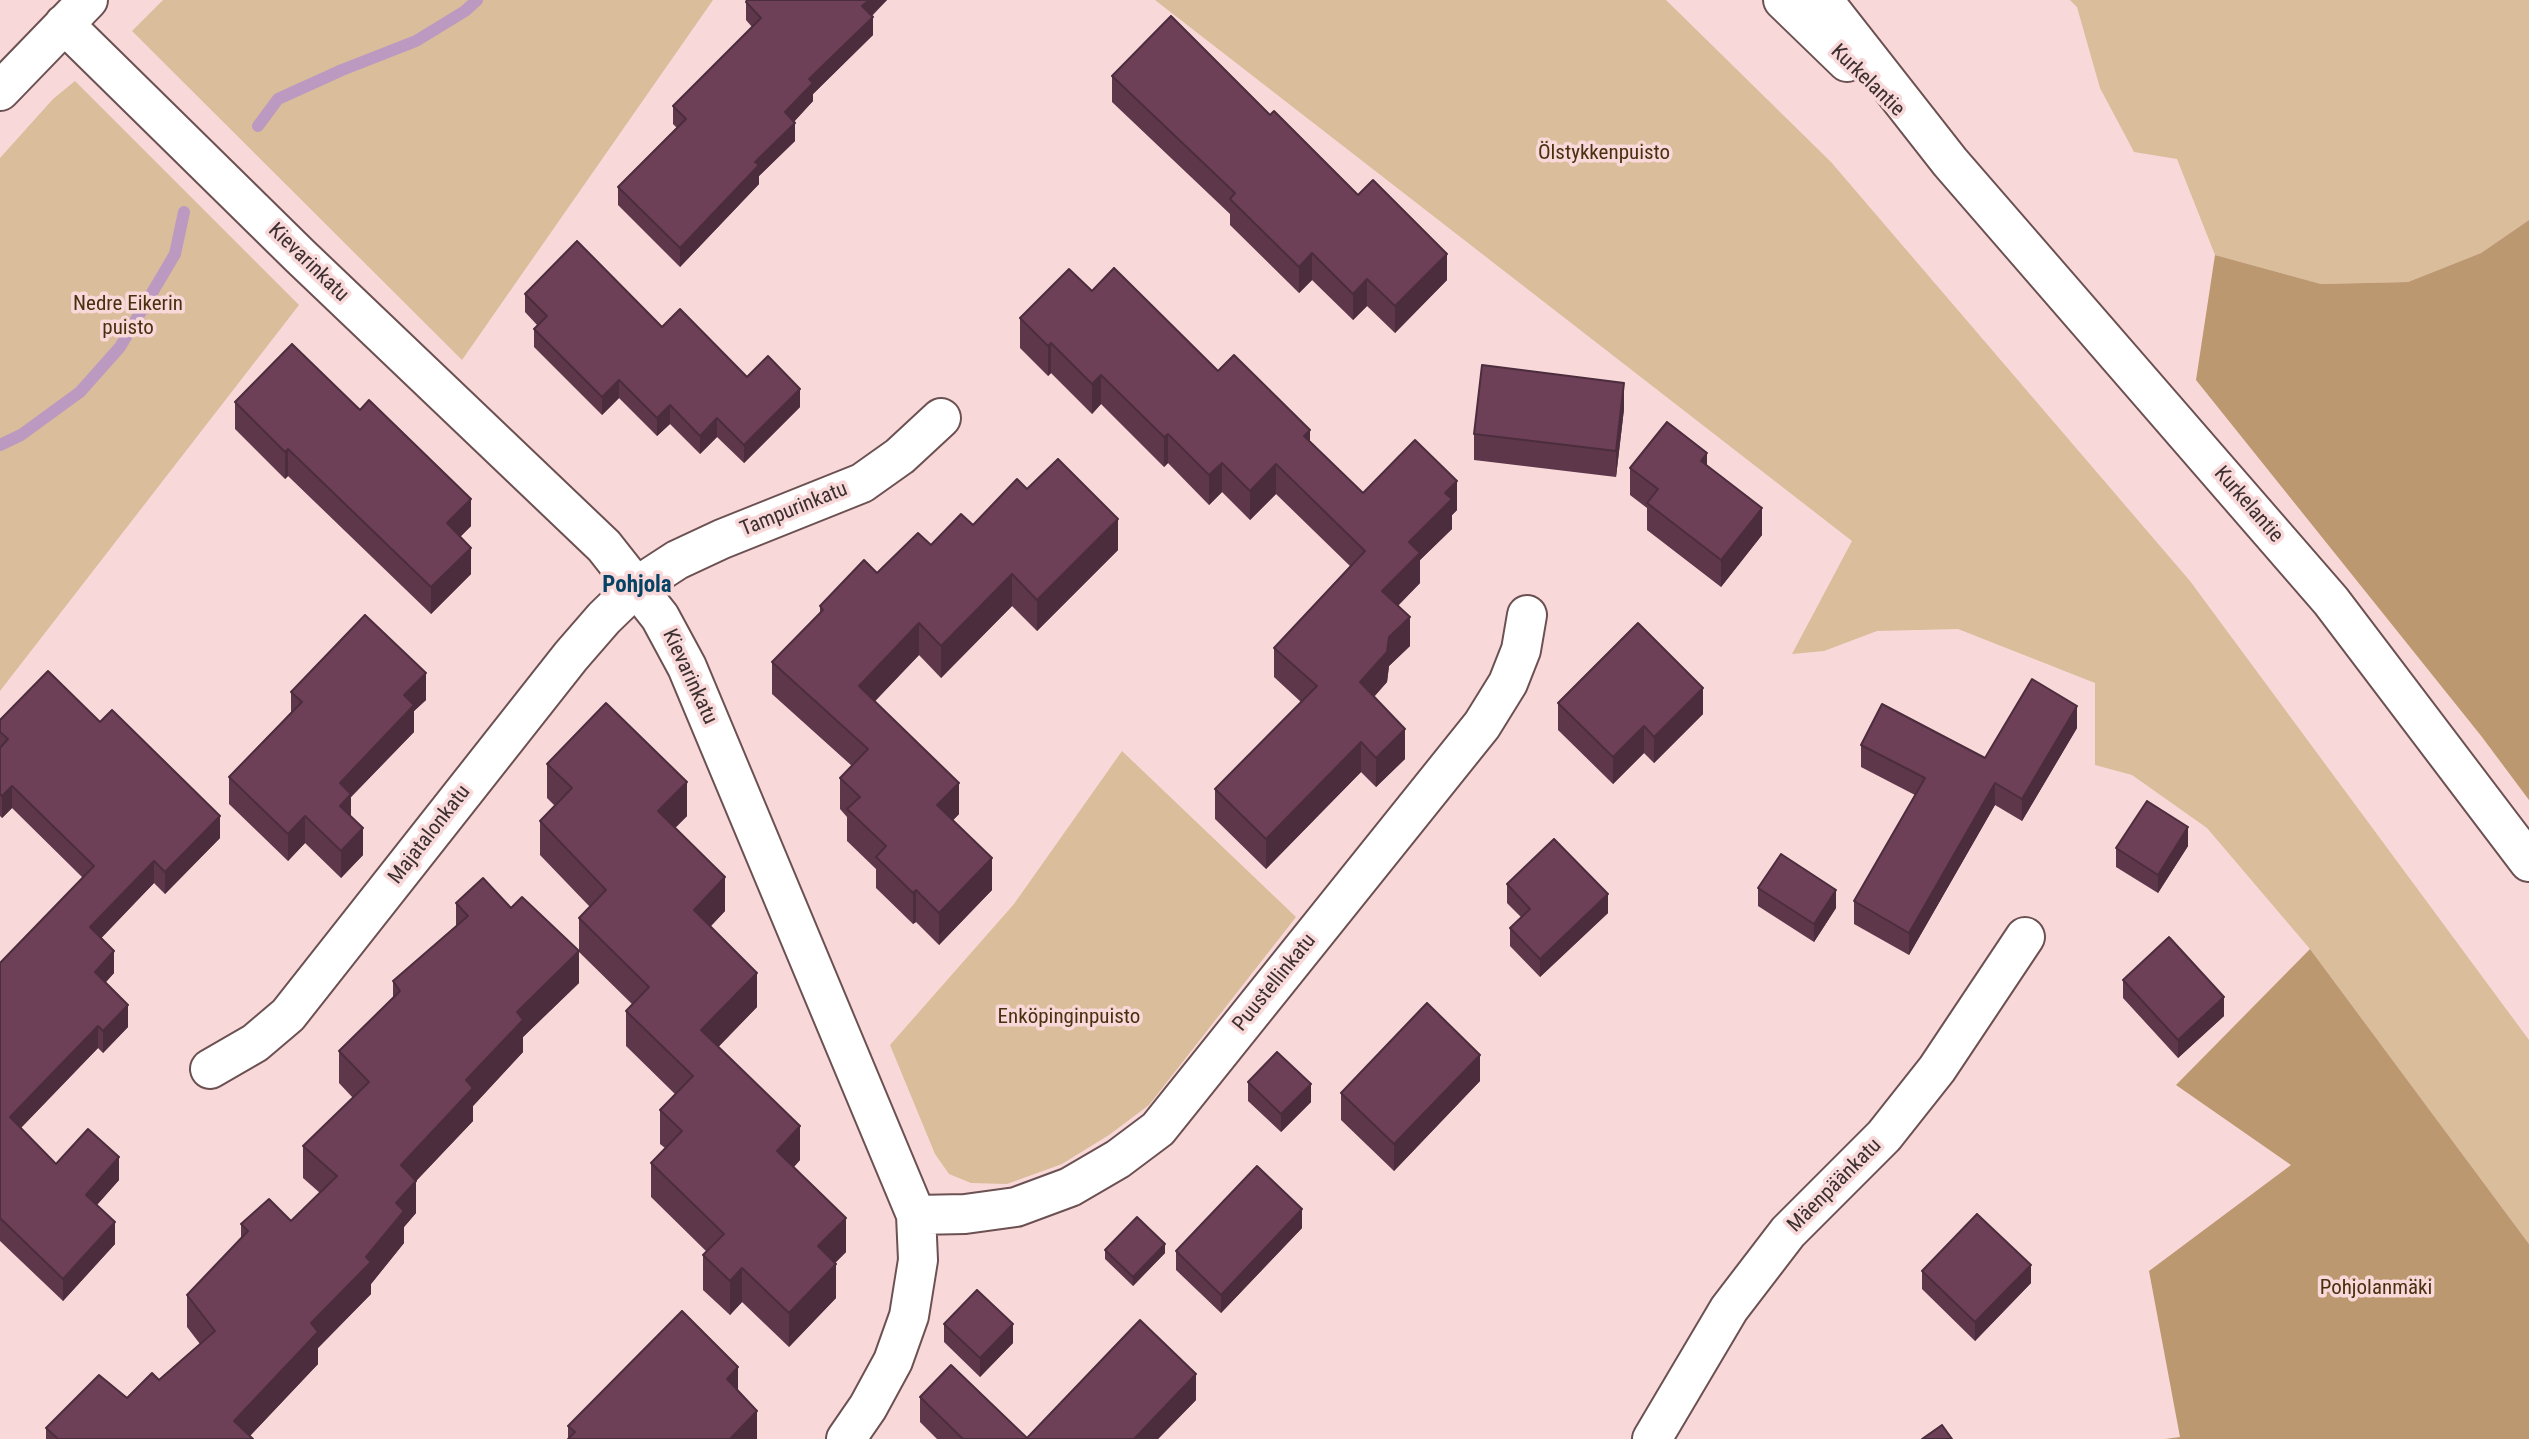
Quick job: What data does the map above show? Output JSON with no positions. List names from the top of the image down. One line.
{"streets":{"street":["Kurkelantie","Kievarinkatu","Tampurinkatu","Majatalonkatu","Puustellinkatu","Mäenpäänkatu"]},"crossings":[["Kievarinkatu","Tampurinkatu"],["Kievarinkatu","Majatalonkatu"],["Kievarinkatu","Puustellinkatu"],["Tampurinkatu","Majatalonkatu"]],"districts":["Pohjola"],"parks":["Ölstykkenpuisto","Nedre Eikerin puisto","Enköpinginpuisto","Pohjolanmäki"]}
